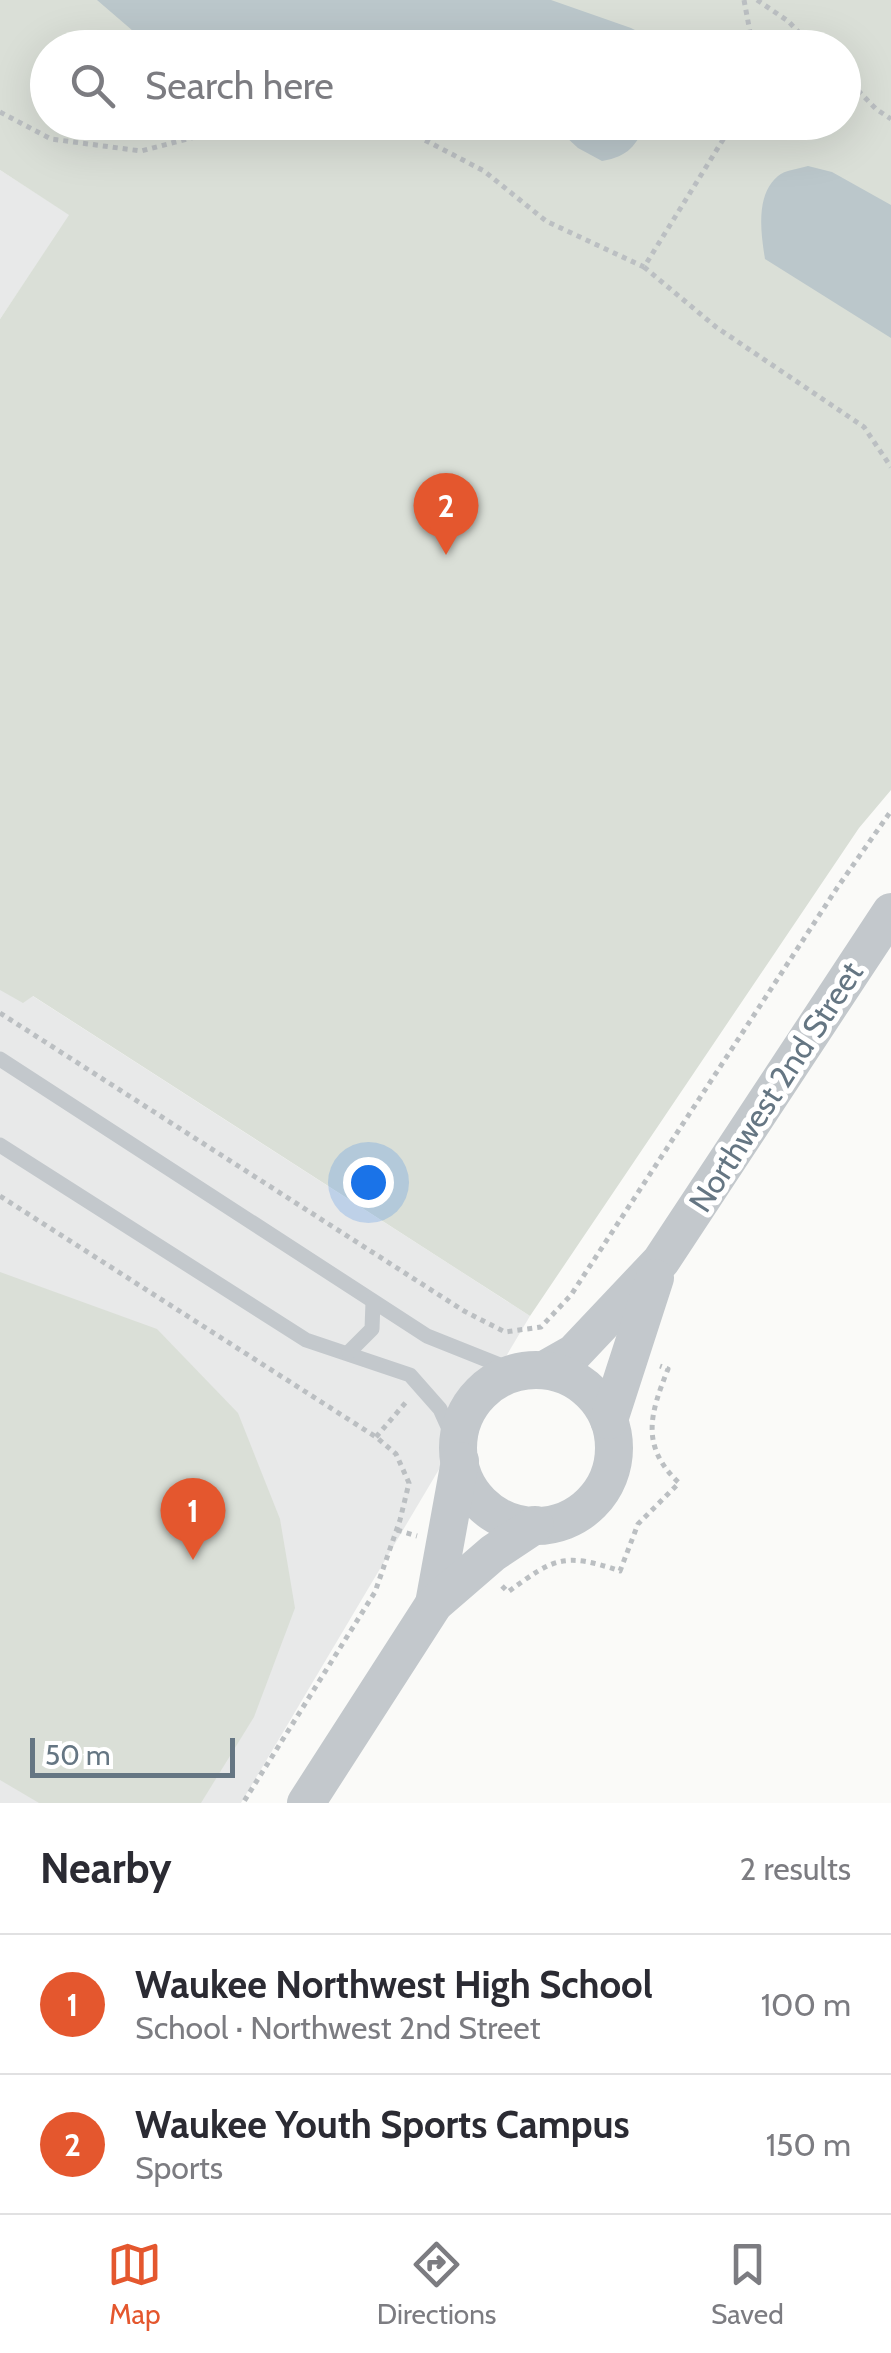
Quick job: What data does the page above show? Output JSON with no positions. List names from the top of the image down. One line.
{"streets":{"street":["Northwest 2nd Street"]},"scale_bar":"50 m","page":{"search":"Search here","pins":["2","1"],"scale":"50 m","heading":["Nearby","2 results"],"list":[{"mark":"1","name":"Waukee Northwest High School","note":"School · Northwest 2nd Street","value":"100 m"},{"mark":"2","name":"Waukee Youth Sports Campus","note":"Sports","value":"150 m"}],"nav":["Map","Directions","Saved"]}}
